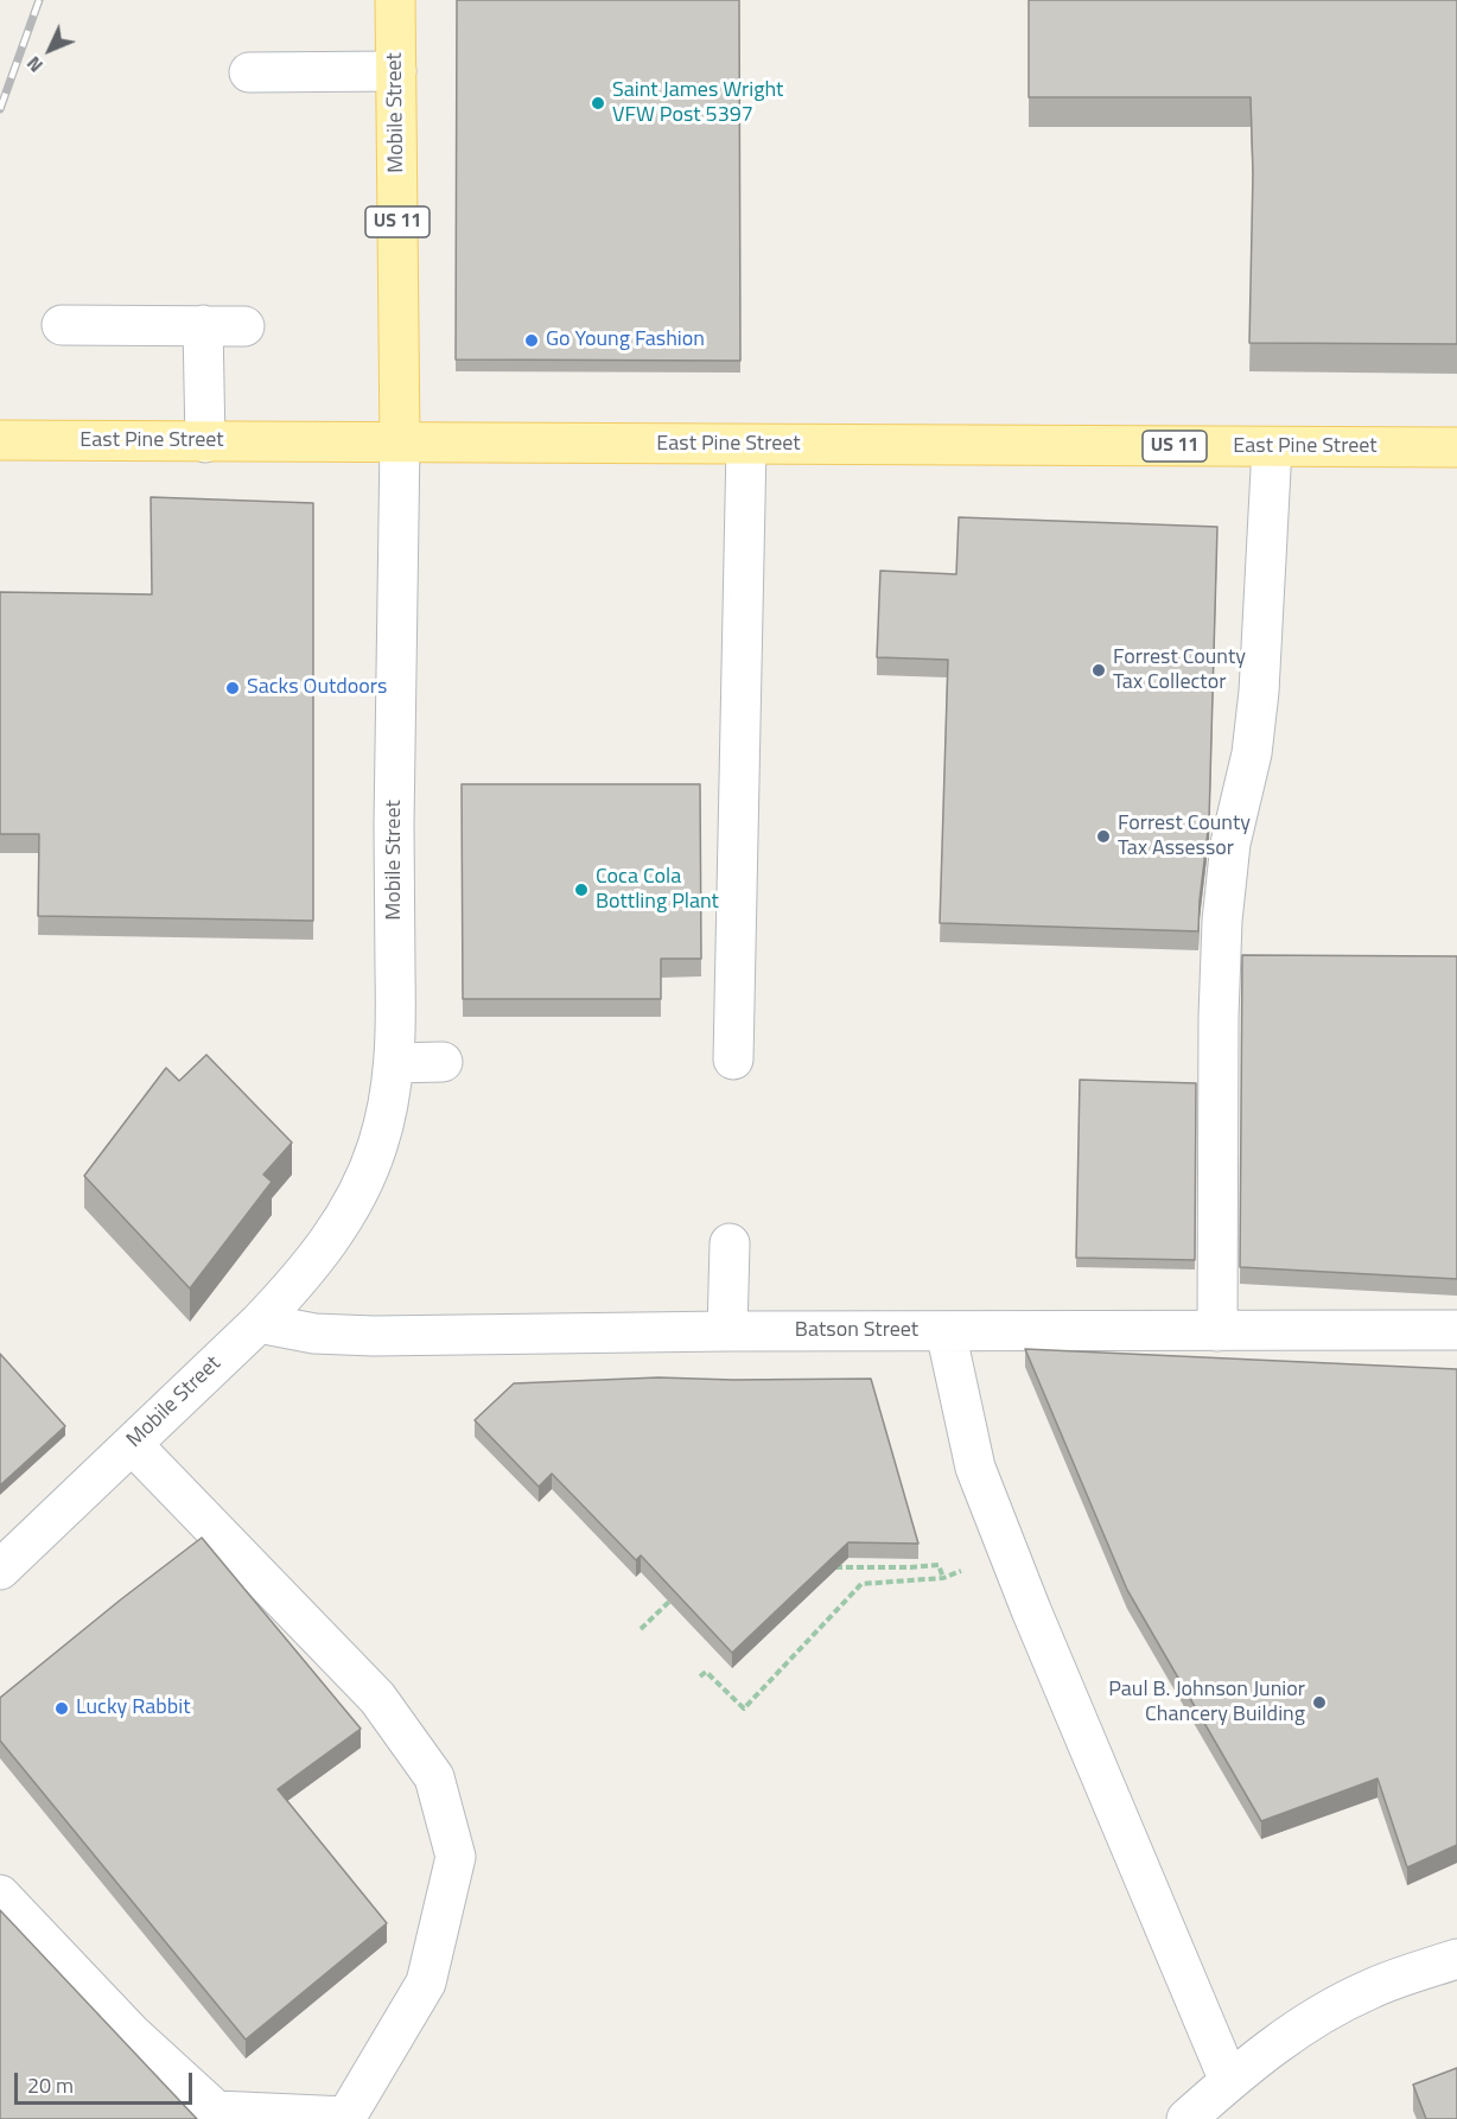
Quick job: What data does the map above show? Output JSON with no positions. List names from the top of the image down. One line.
{"streets":{"main road":["Mobile Street","US 11","East Pine Street"],"street":["Batson Street"]},"crossings":[["Mobile Street","East Pine Street"],["Mobile Street","Batson Street"]],"places":["Saint James Wright VFW Post 5397","Go Young Fashion","Forrest County Tax Collector","Sacks Outdoors","Forrest County Tax Assessor","Coca Cola Bottling Plant","Paul B. Johnson Junior Chancery Building","Lucky Rabbit"],"scale_bar":"20 m","north":"bottom left"}
